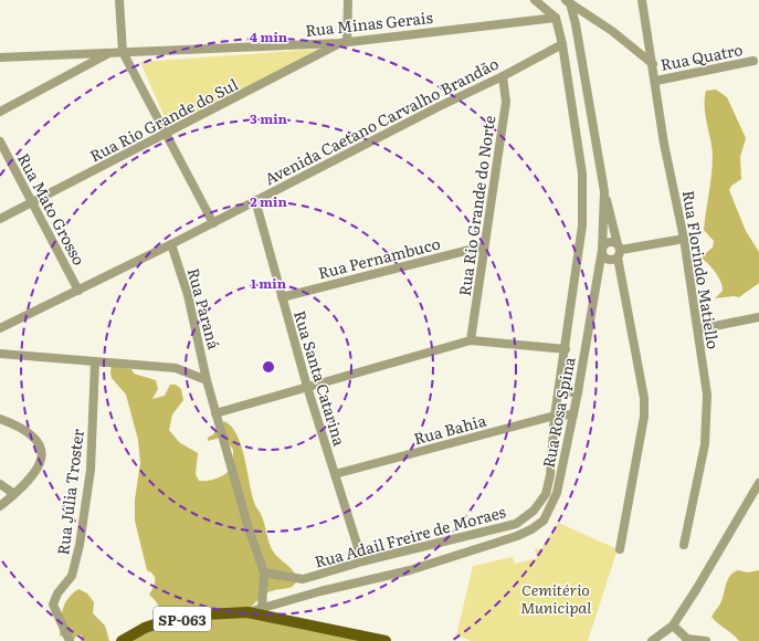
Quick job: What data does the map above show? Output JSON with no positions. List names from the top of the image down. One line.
{"streets":{"main road":["SP-063"],"street":["Rua Minas Gerais","Rua Quatro","Rua Rio Grande do Sul","Avenida Caetano Carvalho Brandão","Rua Rio Grande do Norte","Rua Mato Grosso","Rua Pernambuco","Rua Florindo Matiello","Rua Paraná","Rua Santa Catarina","Rua Rosa Spina","Rua Bahia","Rua Júlia Troster","Rua Adail Freire de Moraes"]},"crossings":[["Rua Minas Gerais","Rua Rio Grande do Sul"],["Rua Minas Gerais","Rua Adail Freire de Moraes"],["Rua Quatro","Rua Florindo Matiello"],["Rua Rio Grande do Sul","Rua Mato Grosso"],["Avenida Caetano Carvalho Brandão","Rua Rio Grande do Norte"],["Avenida Caetano Carvalho Brandão","Rua Mato Grosso"],["Avenida Caetano Carvalho Brandão","Rua Paraná"],["Avenida Caetano Carvalho Brandão","Rua Santa Catarina"],["Avenida Caetano Carvalho Brandão","Rua Adail Freire de Moraes"],["Rua Rio Grande do Norte","Rua Pernambuco"],["Rua Pernambuco","Rua Santa Catarina"],["Rua Santa Catarina","Rua Bahia"],["Rua Santa Catarina","Rua Adail Freire de Moraes"],["Rua Rosa Spina","Rua Bahia"],["Rua Rosa Spina","SP-063"],["Rua Bahia","Rua Adail Freire de Moraes"]],"parks":["Cemitério Municipal"],"rings":["4 min","3 min","2 min","1 min"]}
